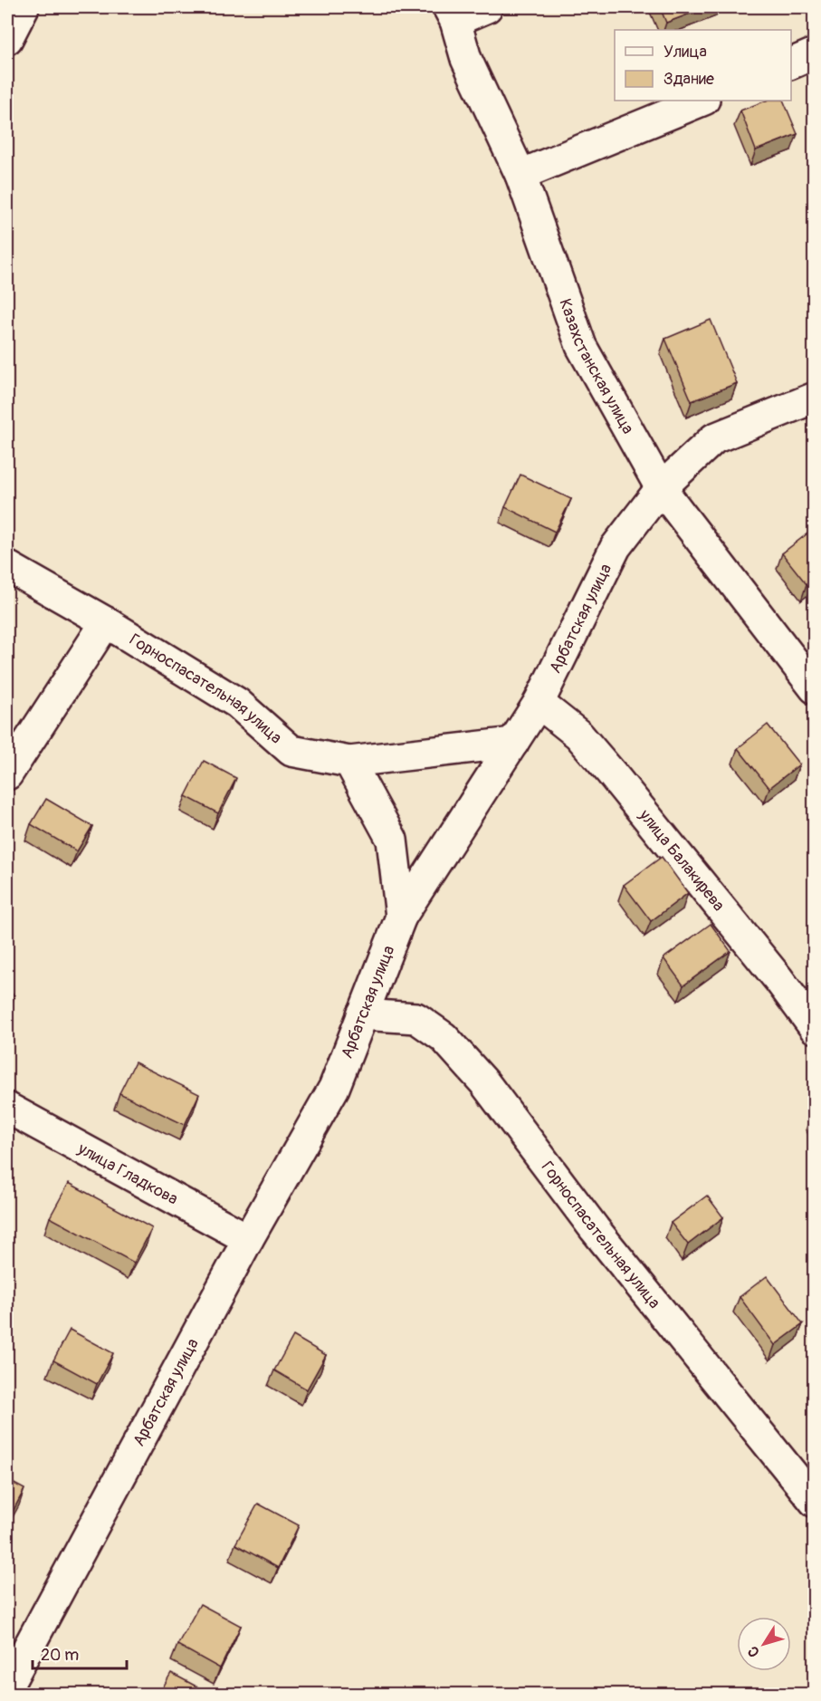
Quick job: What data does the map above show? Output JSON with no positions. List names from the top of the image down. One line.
{"streets":{"street":["Казахстанская улица","Арбатская улица","Горноспасательная улица","улица Балакирева","улица Гладкова"]},"crossings":[["Казахстанская улица","Арбатская улица"],["Арбатская улица","Горноспасательная улица"],["Арбатская улица","улица Балакирева"],["Арбатская улица","улица Гладкова"]],"legend":["Улица","Здание"],"scale_bar":"20 m","north":"bottom left"}
